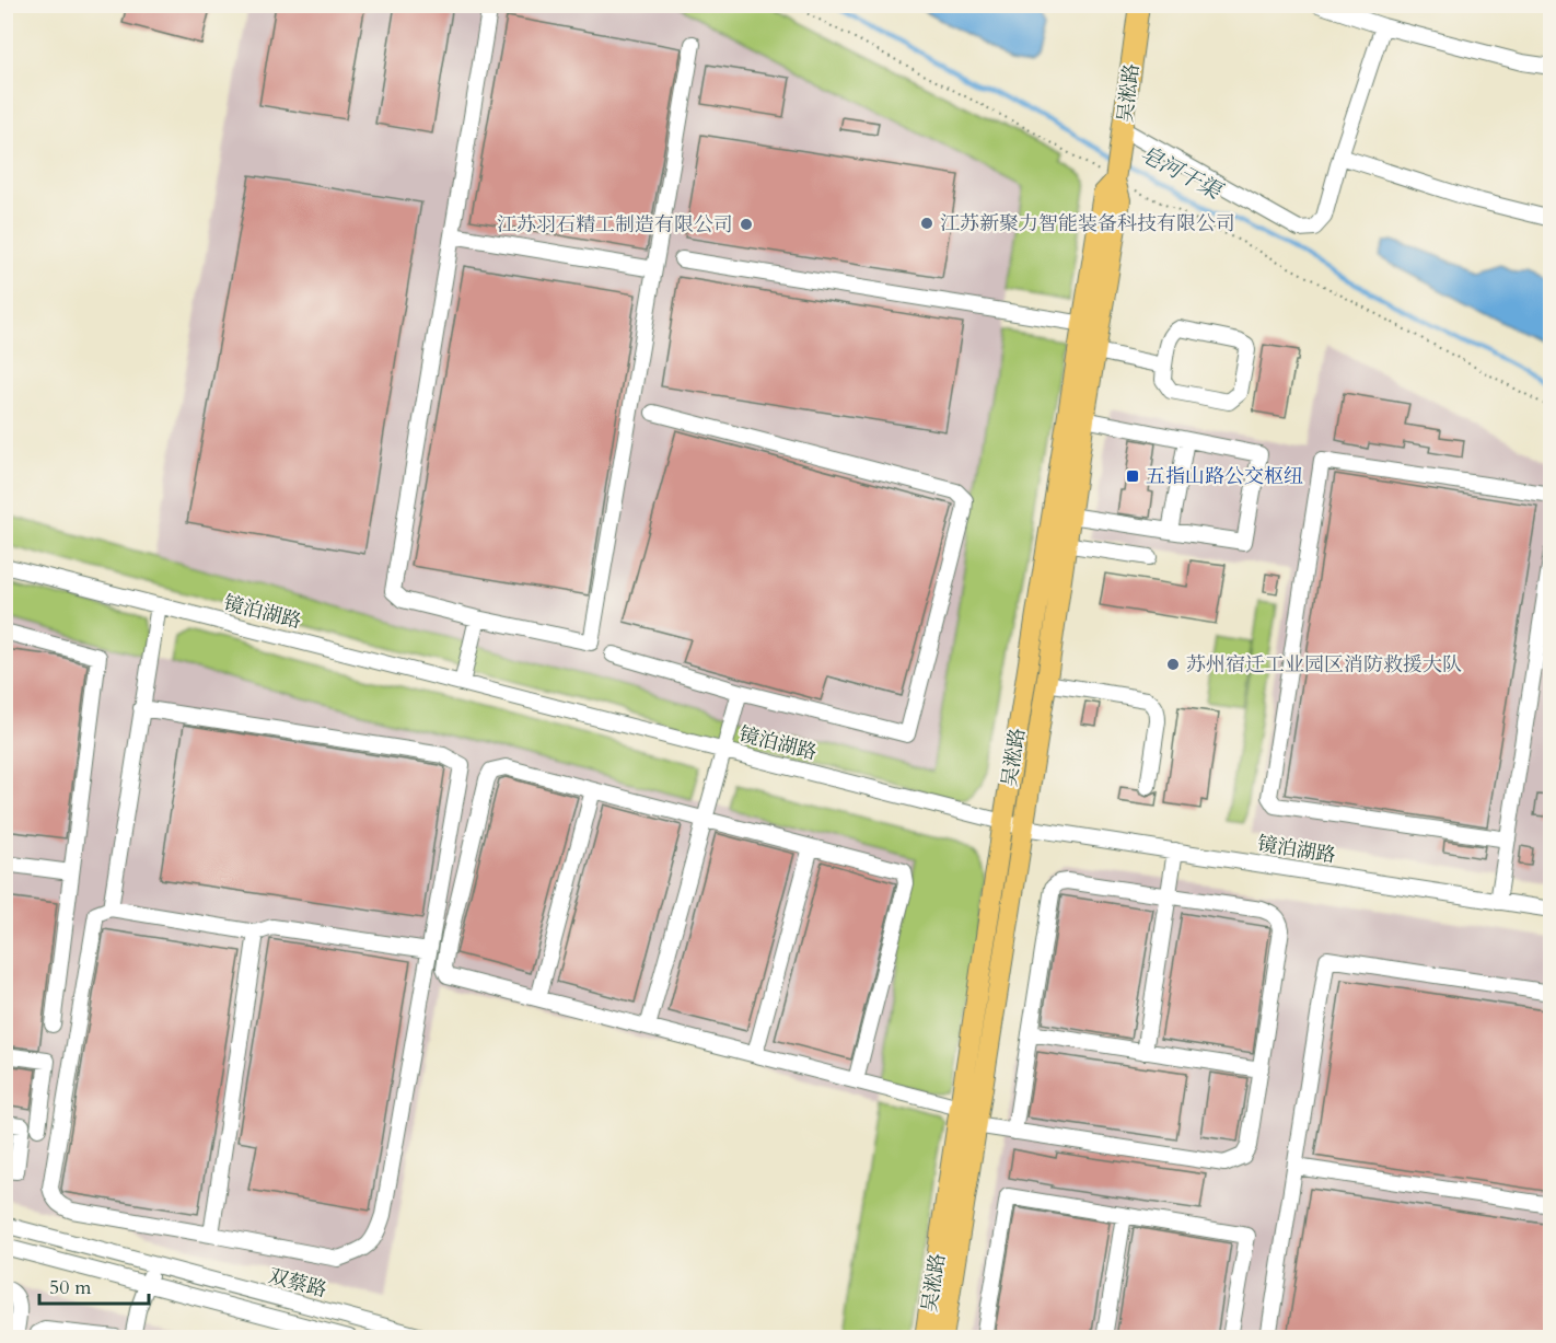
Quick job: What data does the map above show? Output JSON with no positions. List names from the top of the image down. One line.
{"streets":{"main road":["吴淞路"],"street":["镜泊湖路","双蔡路"]},"crossings":[["吴淞路","镜泊湖路"]],"water":["皂河干渠"],"places":{"other":["江苏新聚力智能装备科技有限公司","江苏羽石精工制造有限公司","苏州宿迁工业园区消防救援大队"],"transit":["五指山路公交枢纽"]},"scale_bar":"50 m"}
